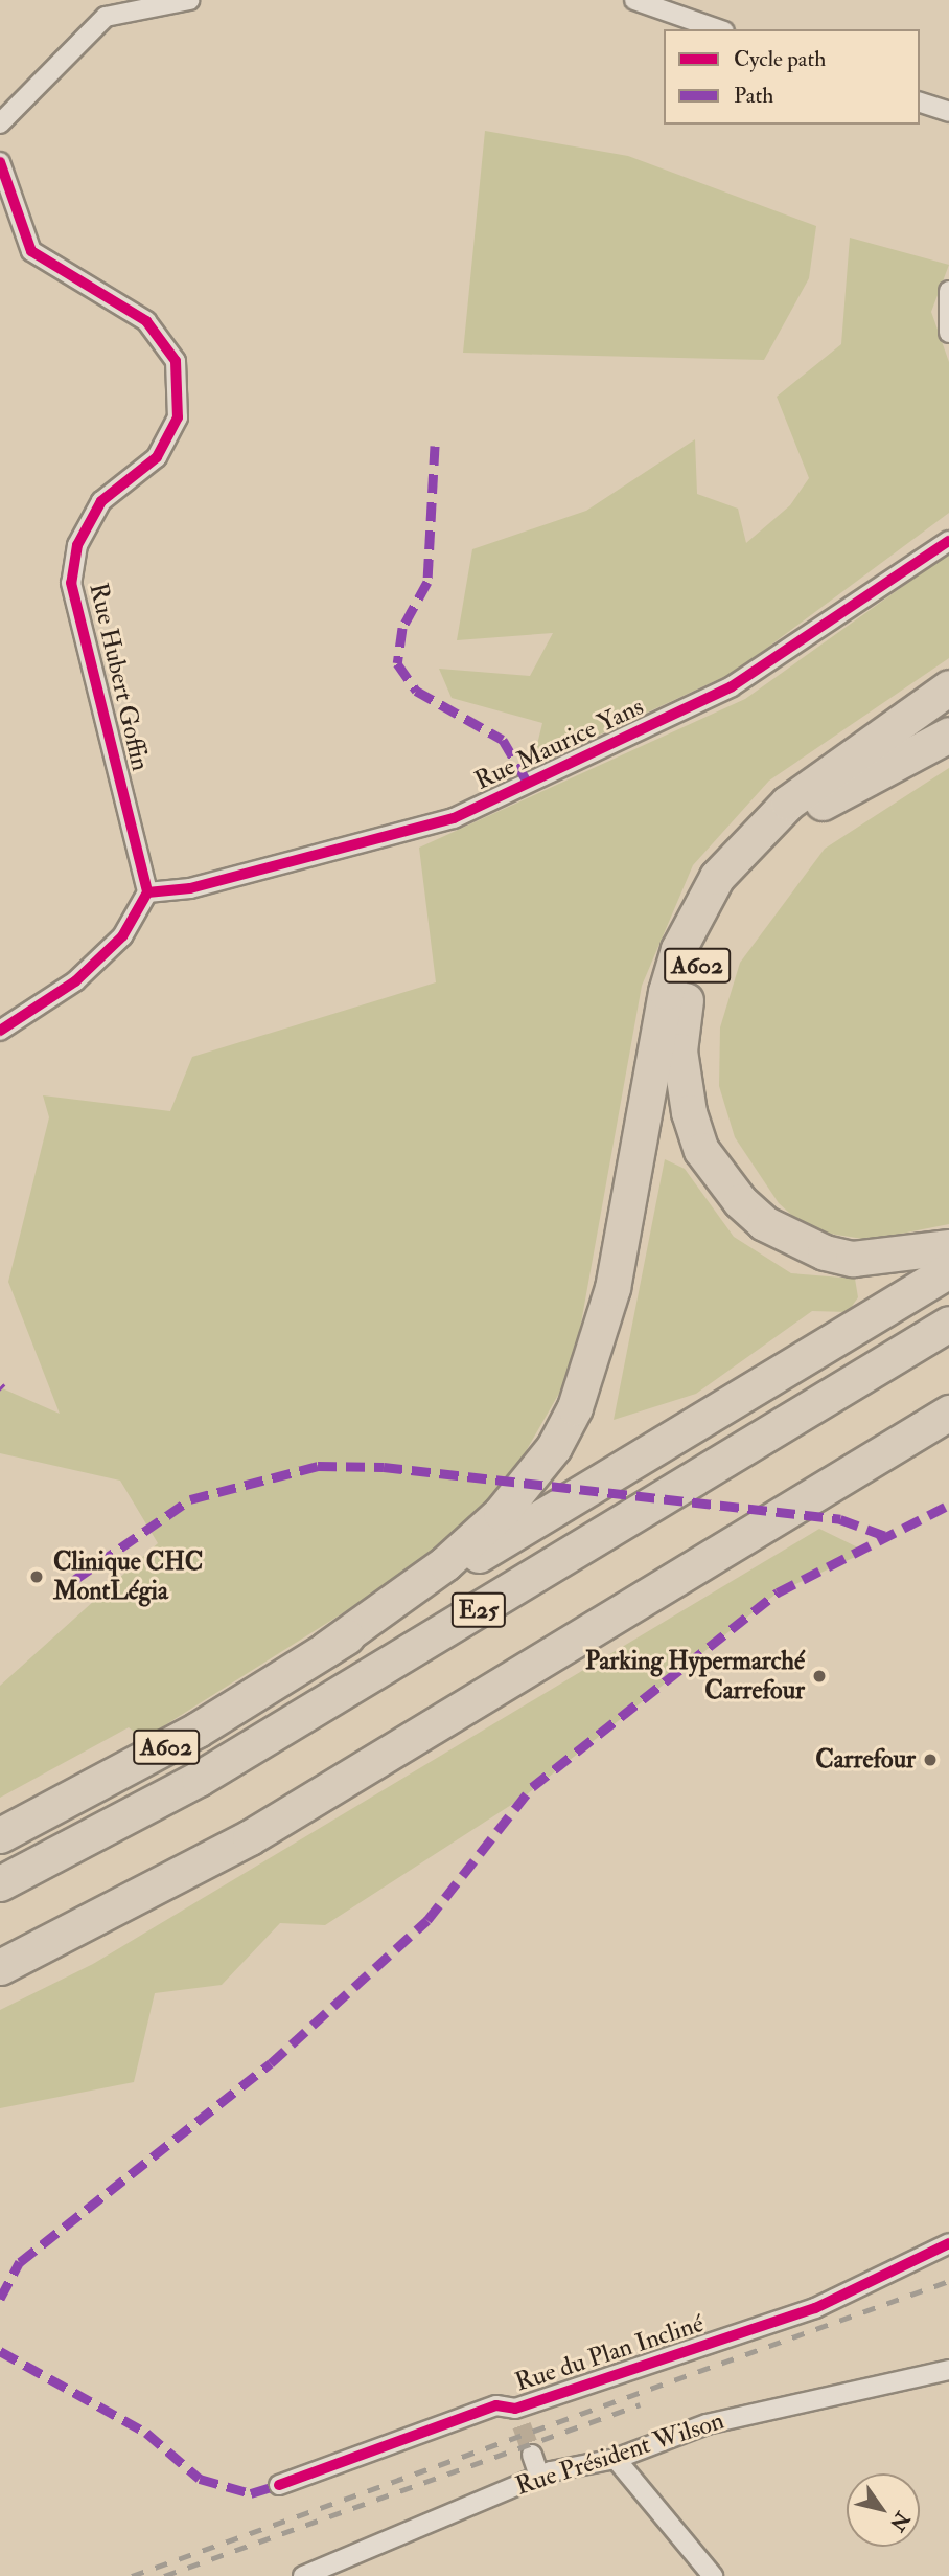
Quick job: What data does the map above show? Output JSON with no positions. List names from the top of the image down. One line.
{"streets":{"highway":["A602","E25"],"street":["Rue Hubert Goffin","Rue Maurice Yans","Rue du Plan Incliné","Rue Président Wilson"]},"crossings":[["Rue Hubert Goffin","Rue Maurice Yans"]],"places":["Clinique CHC MontLégia","Parking Hypermarché Carrefour","Carrefour"],"legend":["Cycle path","Path"],"north":"bottom right"}
